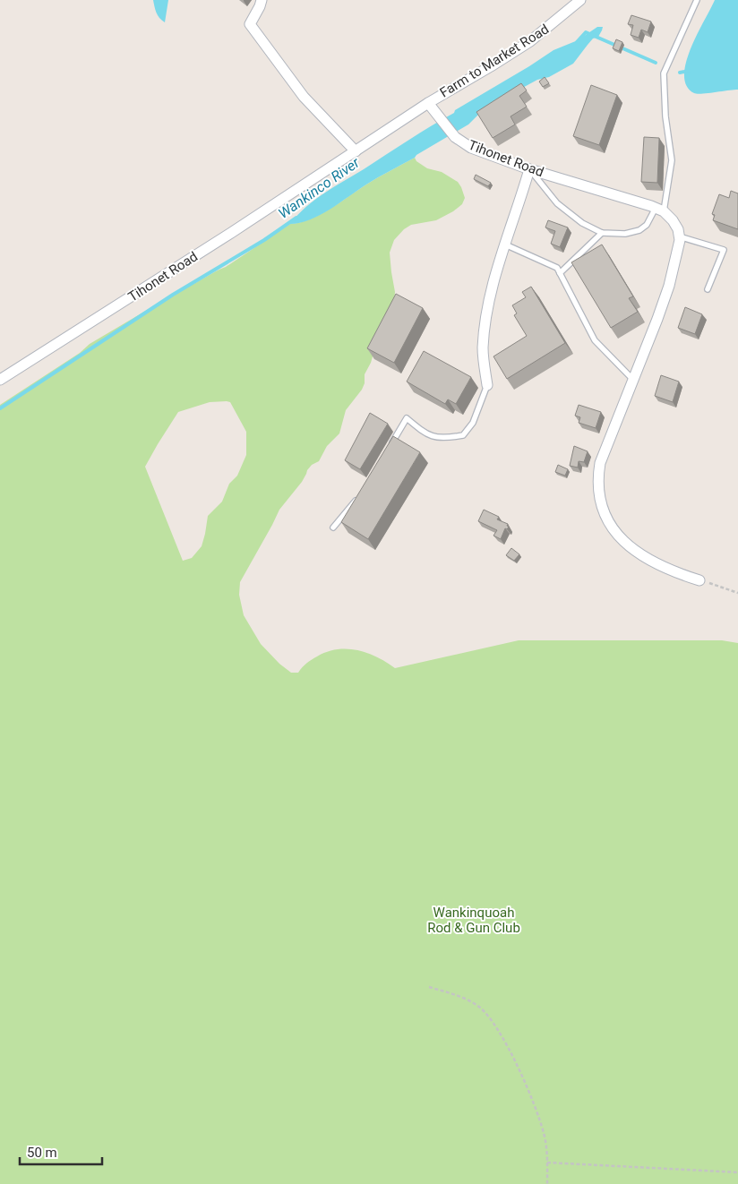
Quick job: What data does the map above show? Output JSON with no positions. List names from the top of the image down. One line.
{"streets":{"street":["Farm to Market Road","Tihonet Road"]},"crossings":[["Farm to Market Road","Tihonet Road"]],"water":["Wankinco River"],"parks":["Wankinquoah Rod & Gun Club"],"scale_bar":"50 m"}
